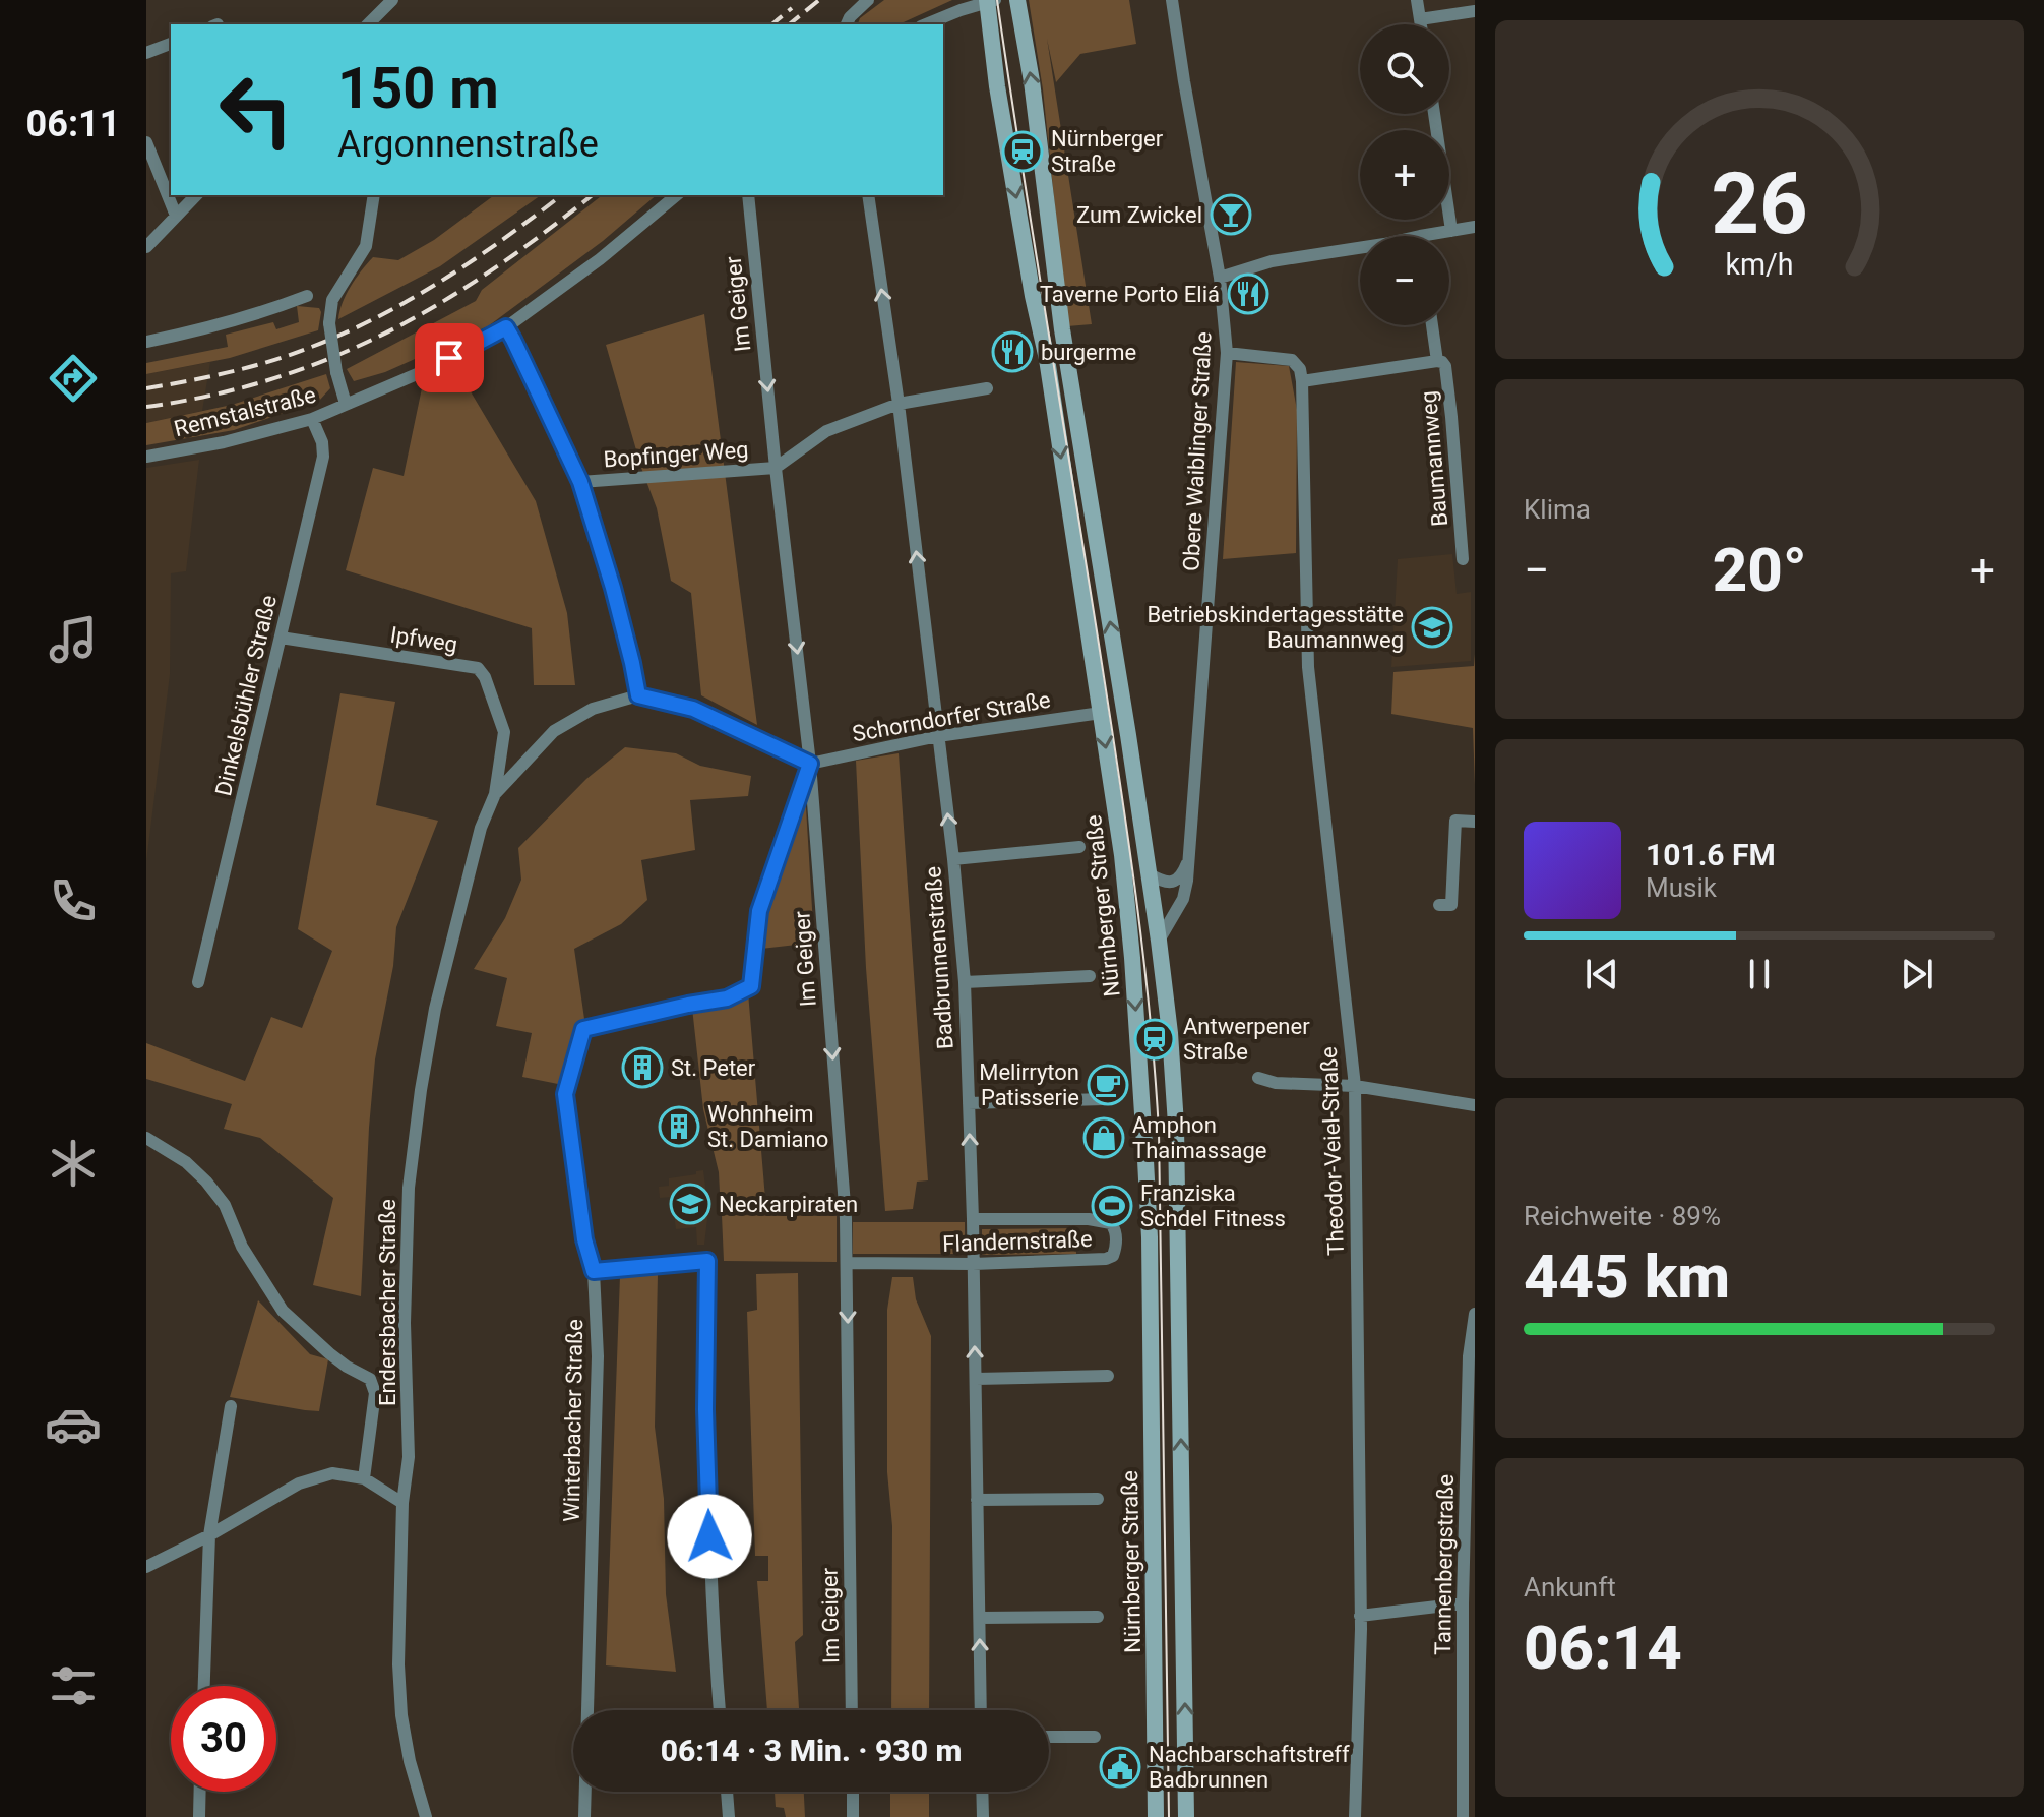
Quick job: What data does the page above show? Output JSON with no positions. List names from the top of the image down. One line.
{"streets":{"main road":["Nürnberger Straße"],"street":["Im Geiger","Remstalstraße","Obere Waiblinger Straße","Bopfinger Weg","Baumannweg","Ipfweg","Dinkelsbühler Straße","Schorndorfer Straße","Badbrunnenstraße","Theodor-Veiel-Straße","Flandernstraße","Endersbacher Straße","Winterbacher Straße","Tannenbergstraße"]},"crossings":[["Im Geiger","Bopfinger Weg"],["Im Geiger","Schorndorfer Straße"],["Im Geiger","Flandernstraße"],["Im Geiger","Winterbacher Straße"],["Remstalstraße","Dinkelsbühler Straße"],["Obere Waiblinger Straße","Nürnberger Straße"],["Ipfweg","Dinkelsbühler Straße"],["Ipfweg","Endersbacher Straße"],["Schorndorfer Straße","Nürnberger Straße"],["Schorndorfer Straße","Badbrunnenstraße"],["Schorndorfer Straße","Winterbacher Straße"],["Badbrunnenstraße","Flandernstraße"]],"one_way":["Im Geiger","Badbrunnenstraße"],"places":{"station":["Nürnberger Straße","Antwerpener Straße"],"bar":["Zum Zwickel"],"restaurant":["Taverne Porto Eliá","burgerme"],"school or university":["Betriebskindertagesstätte Baumannweg","Neckarpiraten"],"building":["St. Peter","Wohnheim St. Damiano"],"cafe":["Melirryton Patisserie"],"shop":["Amphon Thaimassage"],"sports":["Franziska Schdel Fitness"],"public building":["Nachbarschaftstreff Badbrunnen"]},"page":{"tabs":"06:11","map_buttons":["+","−"],"turn":["150 m","Argonnenstraße"],"tile":["Klima",["Reichweite · 89%","445 km"],["Ankunft","06:14"]],"heat":["−","20°","+"],"song":["101.6 FM","Musik"],"limit":"30","trip":"06:14 · 3 Min. · 930 m","gauge":["26","km/h"]}}
